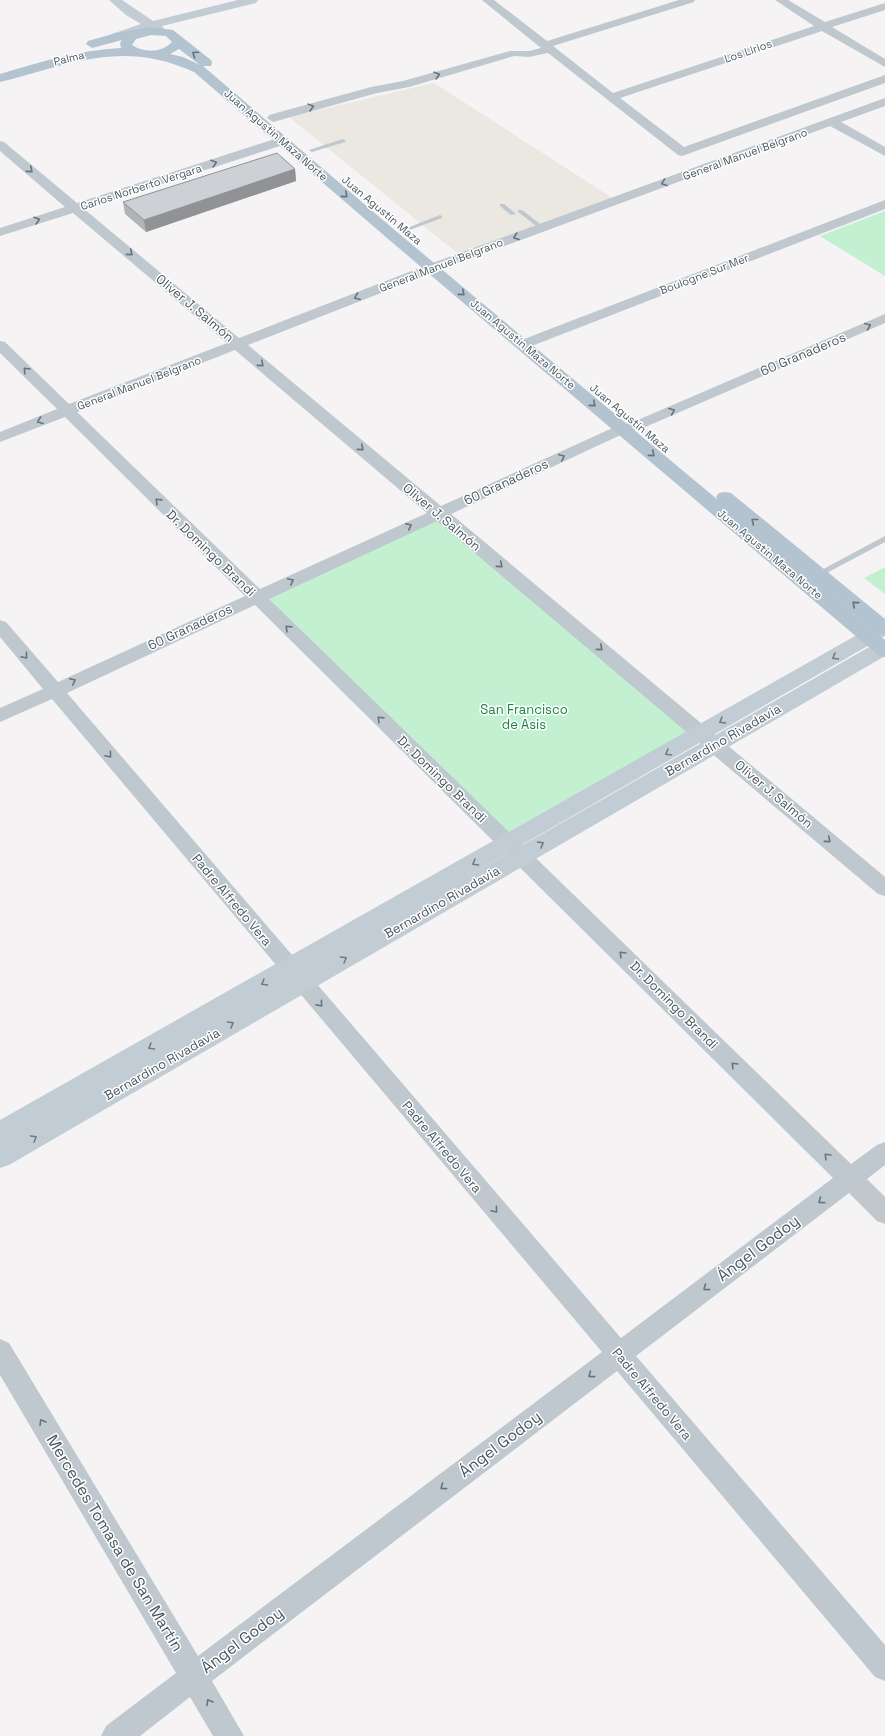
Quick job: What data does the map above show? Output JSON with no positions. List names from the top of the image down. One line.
{"streets":{"main road":["Palma","Juan Agustín Maza Norte","Juan Agustín Maza"],"street":["Los Lirios","General Manuel Belgrano","Carlos Norberto Vergara","Boulogne Sur Mer","Oliver J. Salmón","60 Granaderos","Dr. Domingo Brandi","Bernardino Rivadavia","Padre Alfredo Vera","Ángel Godoy","Mercedes Tomasa de San Martín"]},"crossings":[["Palma","Juan Agustín Maza Norte"],["Juan Agustín Maza Norte","General Manuel Belgrano"],["Juan Agustín Maza Norte","Carlos Norberto Vergara"],["Juan Agustín Maza Norte","Juan Agustín Maza"],["Juan Agustín Maza Norte","Boulogne Sur Mer"],["Juan Agustín Maza Norte","60 Granaderos"],["Juan Agustín Maza Norte","Bernardino Rivadavia"],["General Manuel Belgrano","Juan Agustín Maza"],["General Manuel Belgrano","Oliver J. Salmón"],["General Manuel Belgrano","Dr. Domingo Brandi"],["Carlos Norberto Vergara","Oliver J. Salmón"],["Juan Agustín Maza","60 Granaderos"],["Juan Agustín Maza","Bernardino Rivadavia"],["Oliver J. Salmón","60 Granaderos"],["Oliver J. Salmón","Bernardino Rivadavia"],["60 Granaderos","Dr. Domingo Brandi"],["60 Granaderos","Padre Alfredo Vera"],["Dr. Domingo Brandi","Bernardino Rivadavia"],["Dr. Domingo Brandi","Ángel Godoy"],["Bernardino Rivadavia","Padre Alfredo Vera"],["Padre Alfredo Vera","Ángel Godoy"],["Ángel Godoy","Mercedes Tomasa de San Martín"]],"one_way":["Juan Agustín Maza Norte","General Manuel Belgrano","Carlos Norberto Vergara","Juan Agustín Maza","Oliver J. Salmón","60 Granaderos","Dr. Domingo Brandi","Padre Alfredo Vera","Ángel Godoy","Mercedes Tomasa de San Martín"],"parks":["San Francisco de Asis"]}
